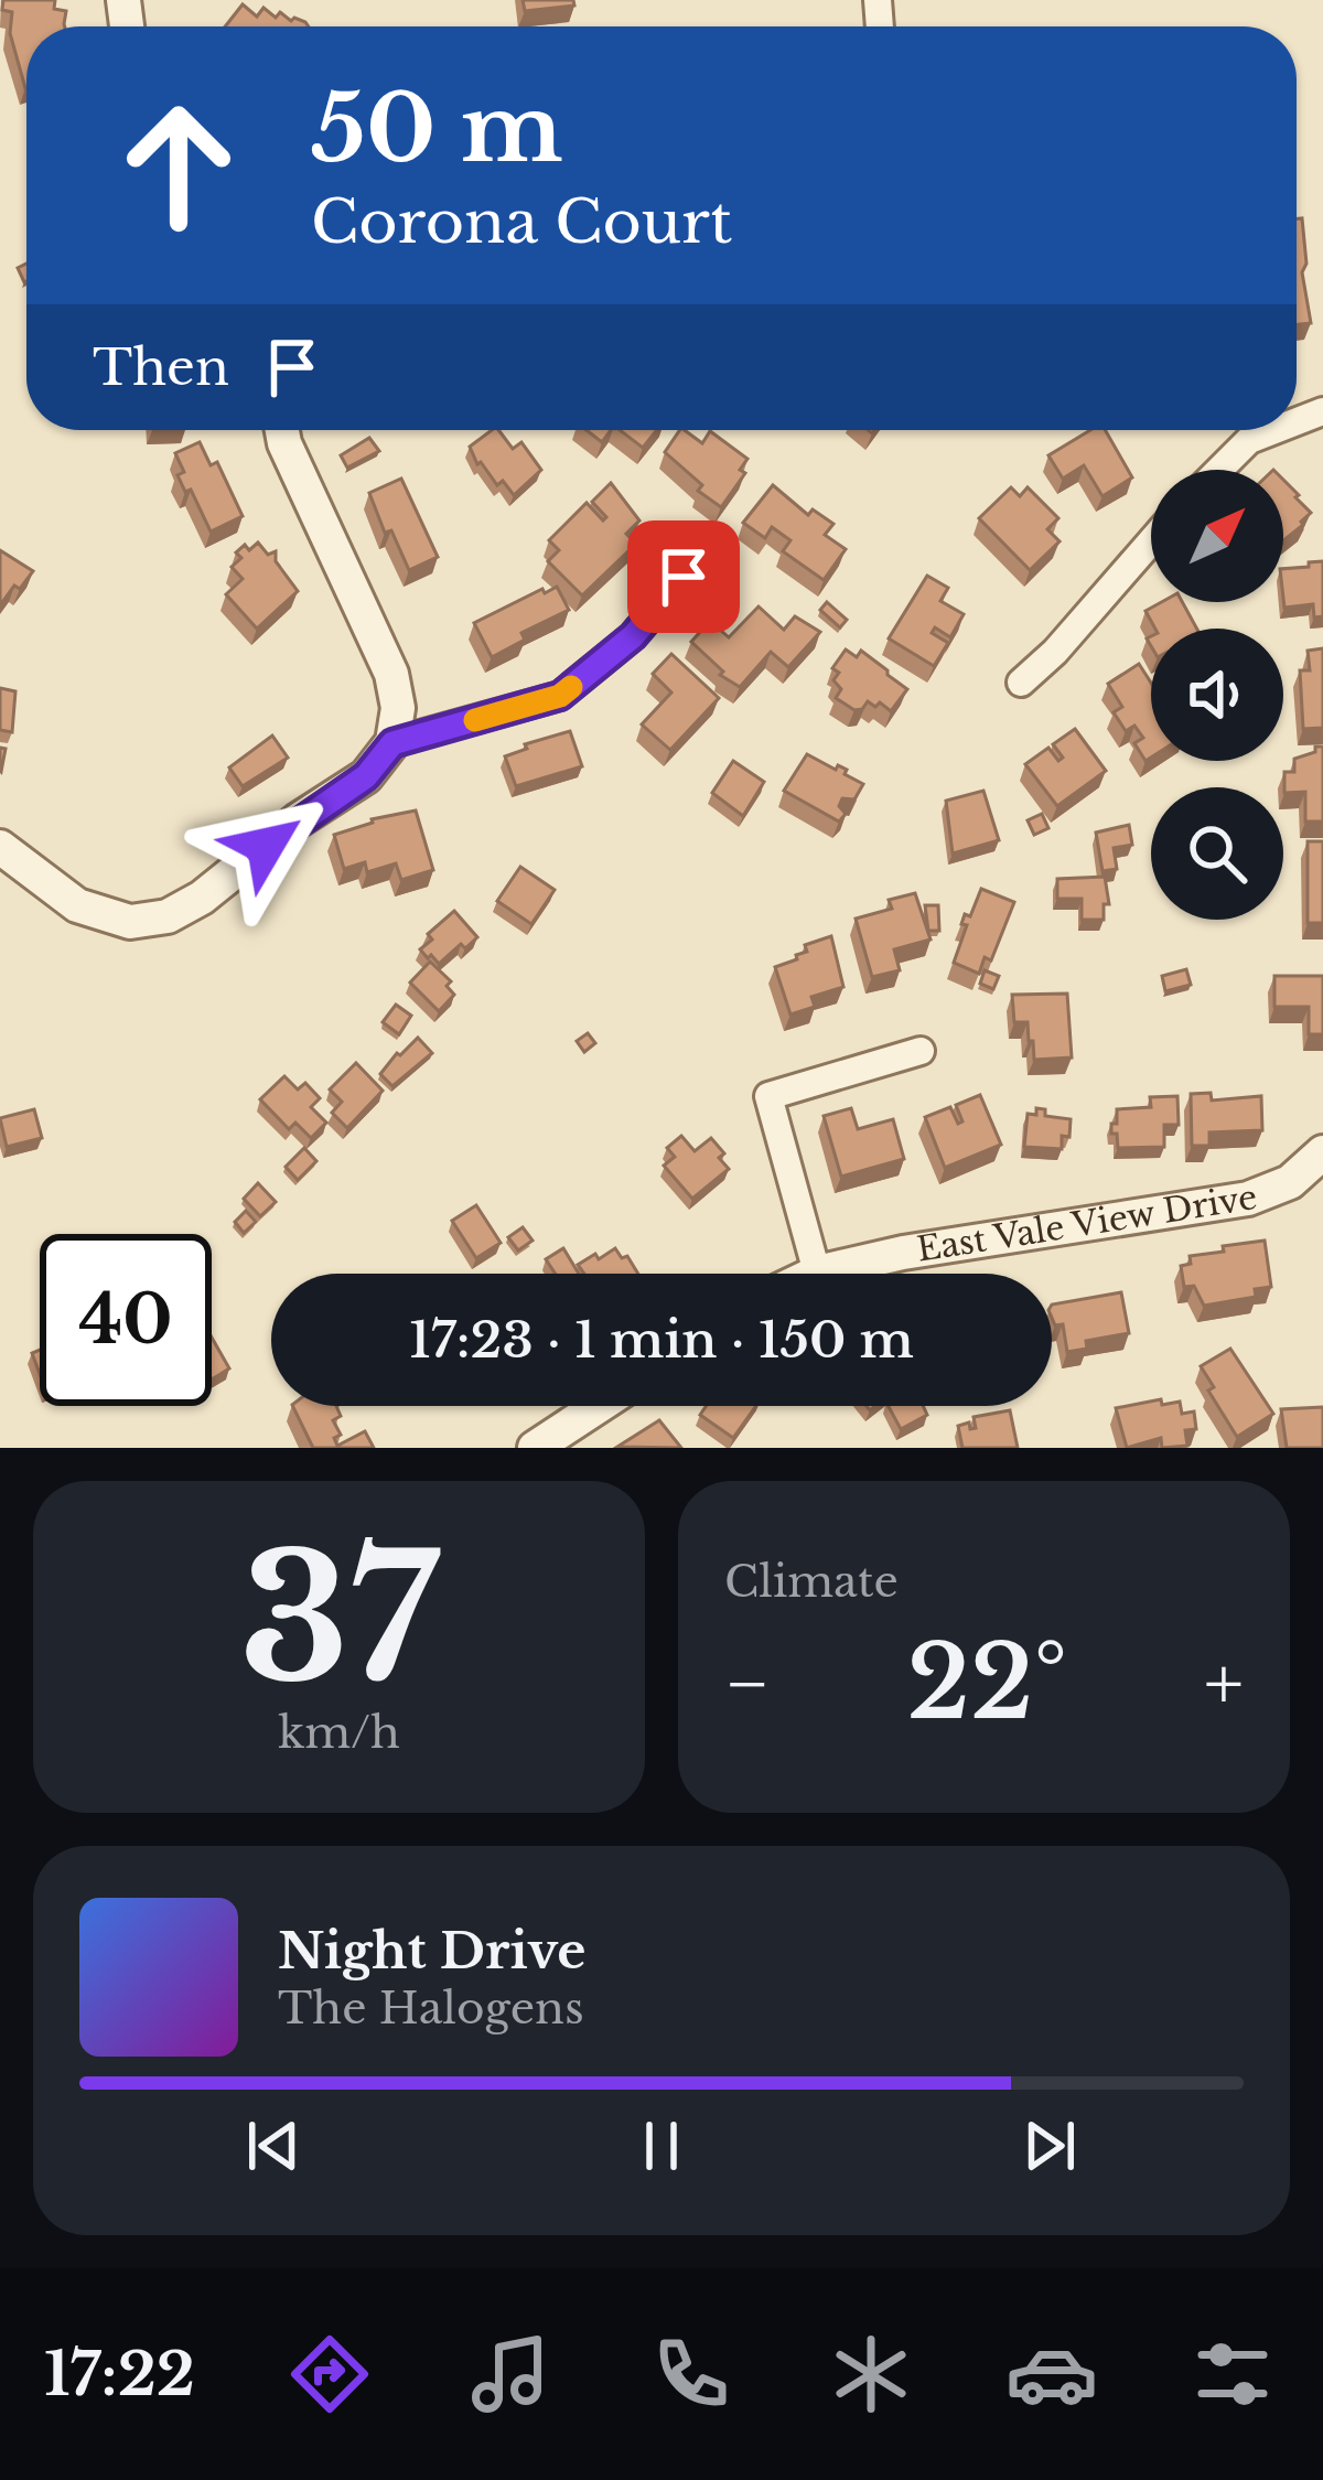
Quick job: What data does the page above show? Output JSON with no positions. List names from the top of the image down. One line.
{"streets":{"street":["East Vale View Drive"]},"north":"top right","page":{"turn":["50 m","Corona Court"],"then":"Then","limit":"40","trip":"17:23 · 1 min · 150 m","tile":[["37","km/h"],"Climate"],"heat":["−","22°","+"],"song":["Night Drive","The Halogens"],"tabs":"17:22"}}
